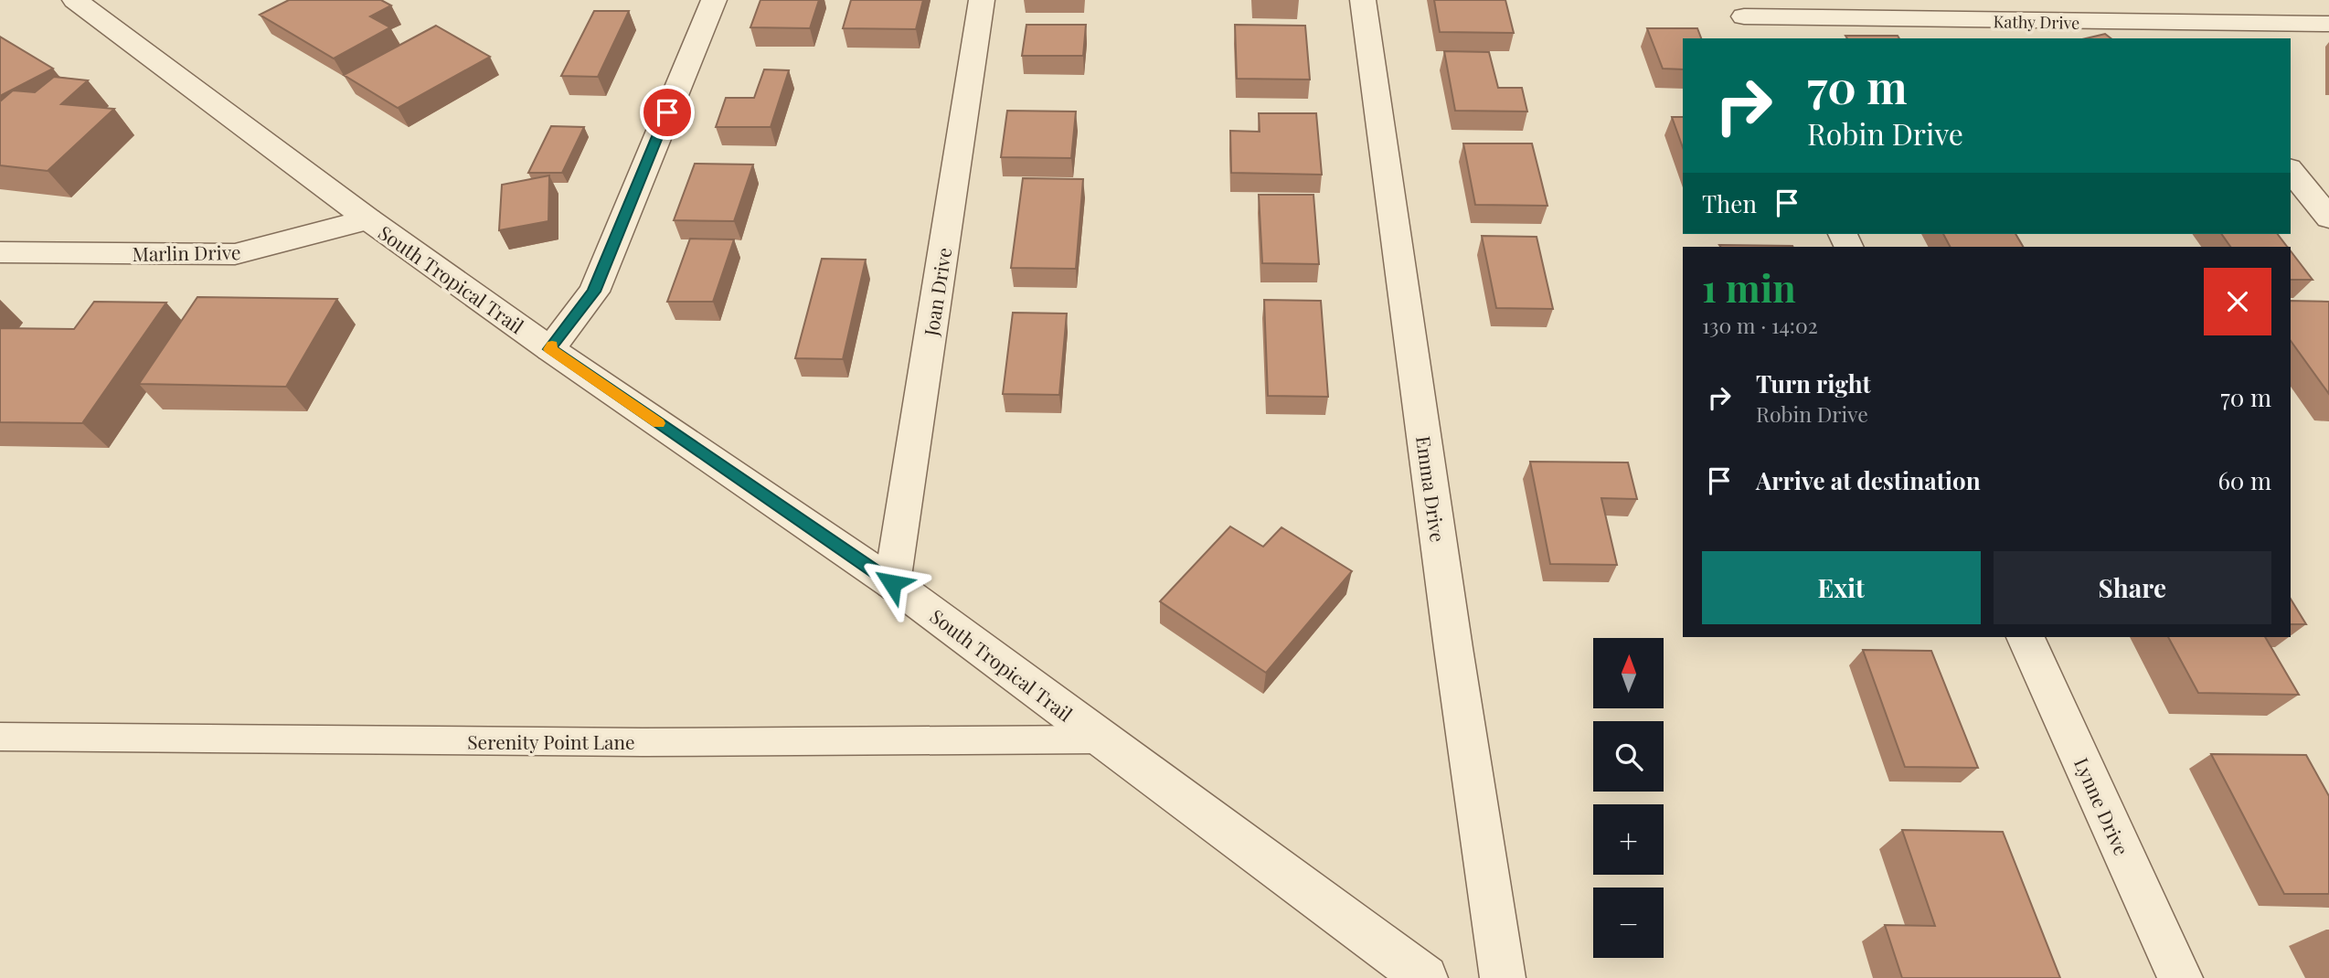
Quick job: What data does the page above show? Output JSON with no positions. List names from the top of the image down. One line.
{"streets":{"street":["Kathy Drive","Marlin Drive","South Tropical Trail","Joan Drive","Emma Drive","Lynne Drive"],"lane":["Serenity Point Lane"]},"crossings":[["Marlin Drive","South Tropical Trail"],["South Tropical Trail","Joan Drive"],["South Tropical Trail","Serenity Point Lane"]],"north":"top","page":{"turn":["70 m","Robin Drive"],"then":"Then","heading":["1 min","130 m · 14:02"],"list":[{"name":"Turn right","note":"Robin Drive","value":"70 m"},{"name":"Arrive at destination","value":"60 m"}],"buttons":["Exit","Share"],"map_buttons":["+","−"]}}
